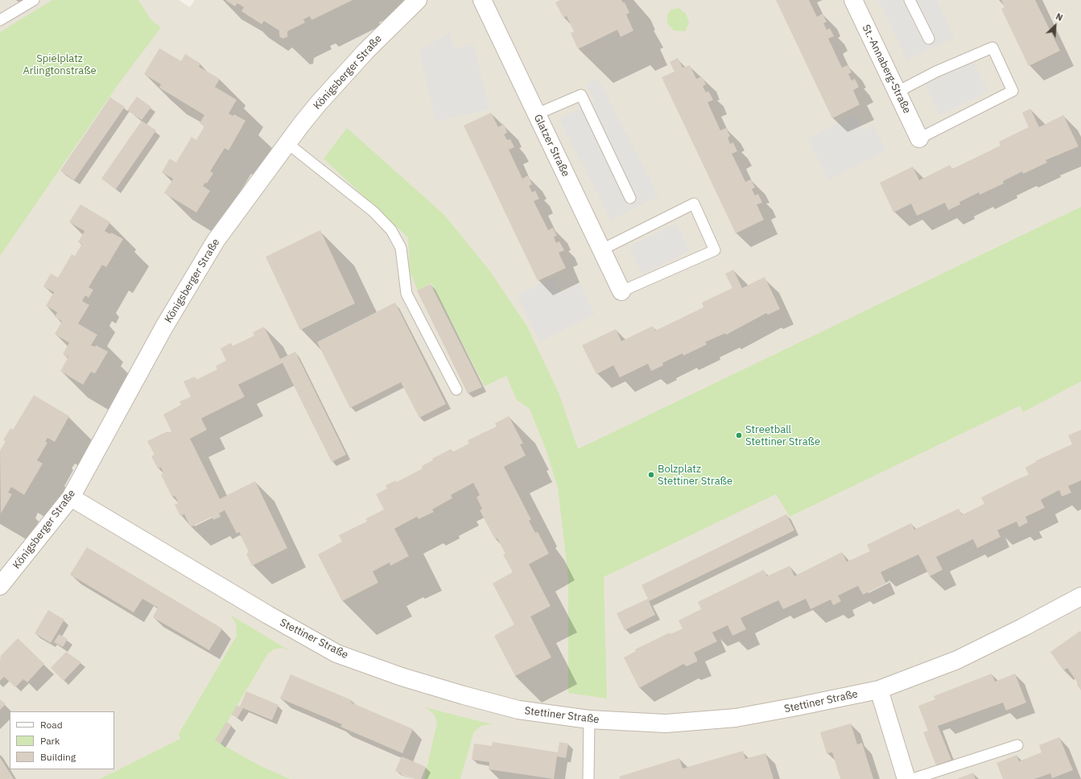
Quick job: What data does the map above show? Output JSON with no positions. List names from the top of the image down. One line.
{"streets":{"street":["St.-Annaberg-Straße","Königsberger Straße","Glatzer Straße","Stettiner Straße"]},"crossings":[["Königsberger Straße","Stettiner Straße"]],"parks":["Spielplatz Arlingtonstraße"],"places":["Streetball Stettiner Straße","Bolzplatz Stettiner Straße"],"legend":["Road","Park","Building"],"north":"top right"}
